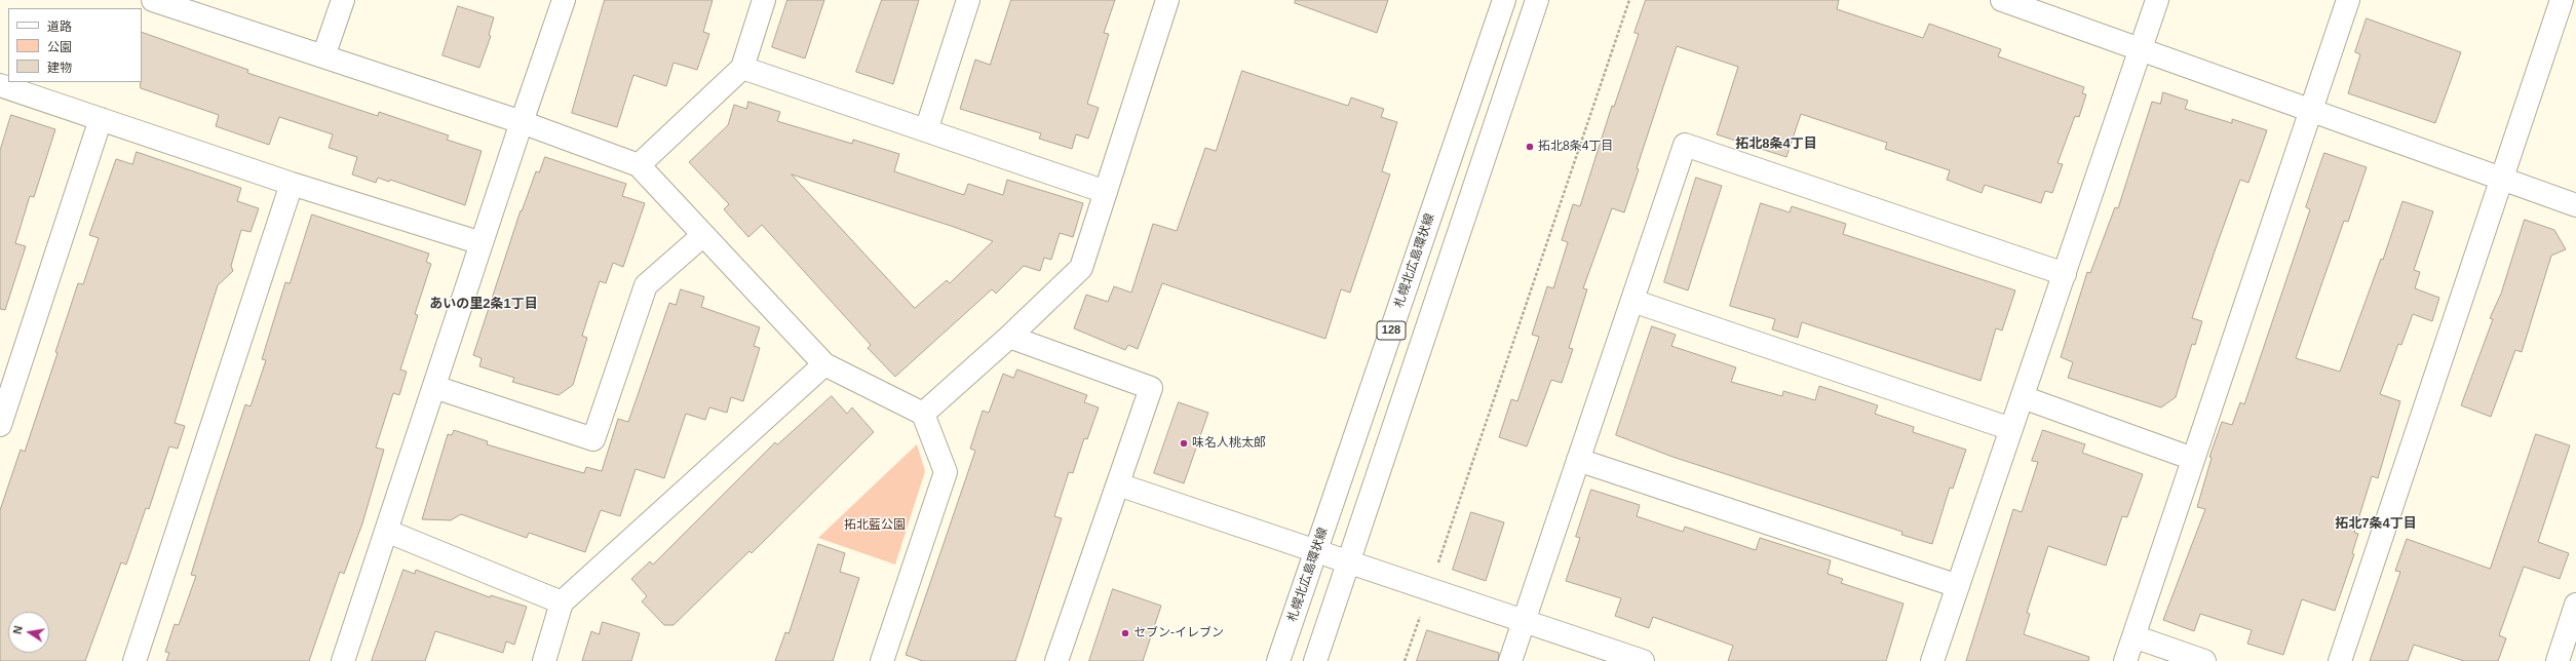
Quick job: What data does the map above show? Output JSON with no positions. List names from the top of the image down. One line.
{"streets":{"street":["札幌北広島環状線","128"]},"districts":["拓北8条4丁目","あいの里2条1丁目","拓北7条4丁目"],"parks":["拓北藍公園"],"places":["拓北8条4丁目","味名人桃太郎","セブン-イレブン"],"legend":["道路","公園","建物"],"north":"left"}
